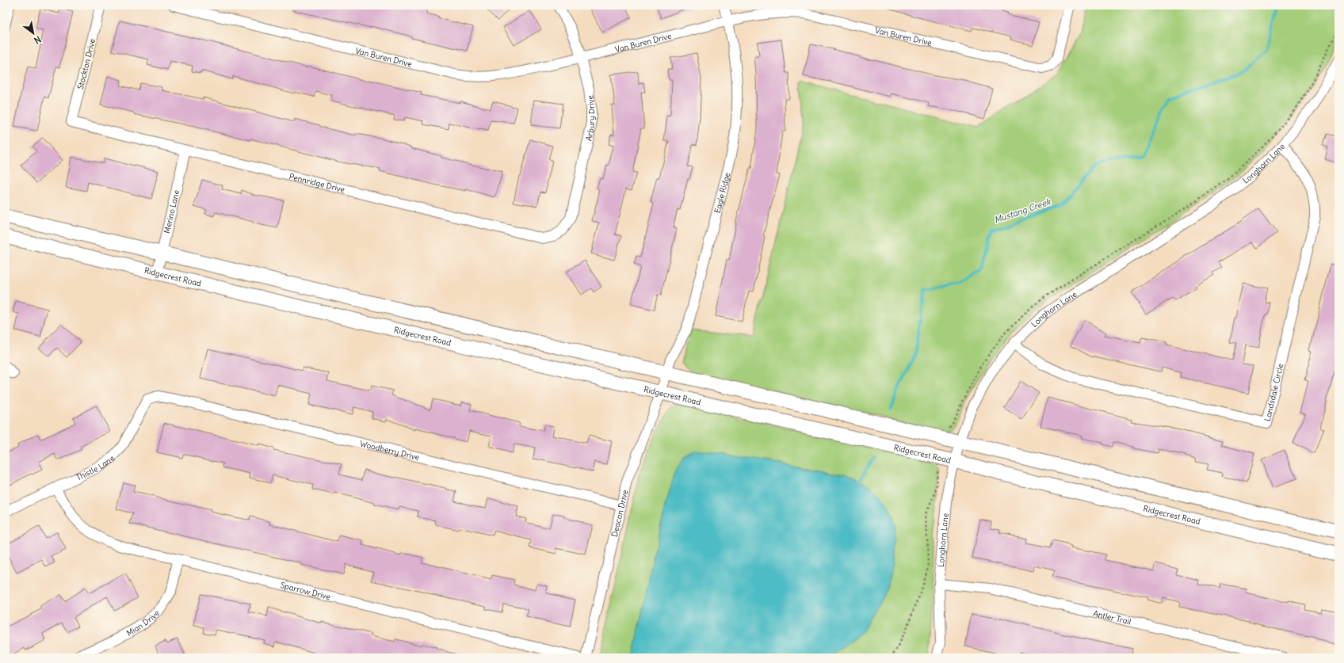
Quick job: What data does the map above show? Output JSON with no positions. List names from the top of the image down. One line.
{"streets":{"main road":["Ridgecrest Road"],"street":["Van Buren Drive","Stockton Drive","Arbury Drive","Longhorn Lane","Pennridge Drive","Eagle Ridge","Merino Lane","Landsdale Circle","Woodberry Drive","Thistle Lane","Deacon Drive","Sparrow Drive","Antler Trail","Mian Drive"]},"crossings":[["Van Buren Drive","Arbury Drive"],["Van Buren Drive","Eagle Ridge"],["Stockton Drive","Pennridge Drive"],["Arbury Drive","Pennridge Drive"],["Longhorn Lane","Ridgecrest Road"],["Longhorn Lane","Landsdale Circle"],["Longhorn Lane","Antler Trail"],["Pennridge Drive","Merino Lane"],["Eagle Ridge","Deacon Drive"],["Merino Lane","Ridgecrest Road"],["Ridgecrest Road","Deacon Drive"],["Woodberry Drive","Thistle Lane"],["Woodberry Drive","Deacon Drive"],["Thistle Lane","Sparrow Drive"],["Sparrow Drive","Mian Drive"]],"water":["Mustang Creek"],"north":"bottom right"}
